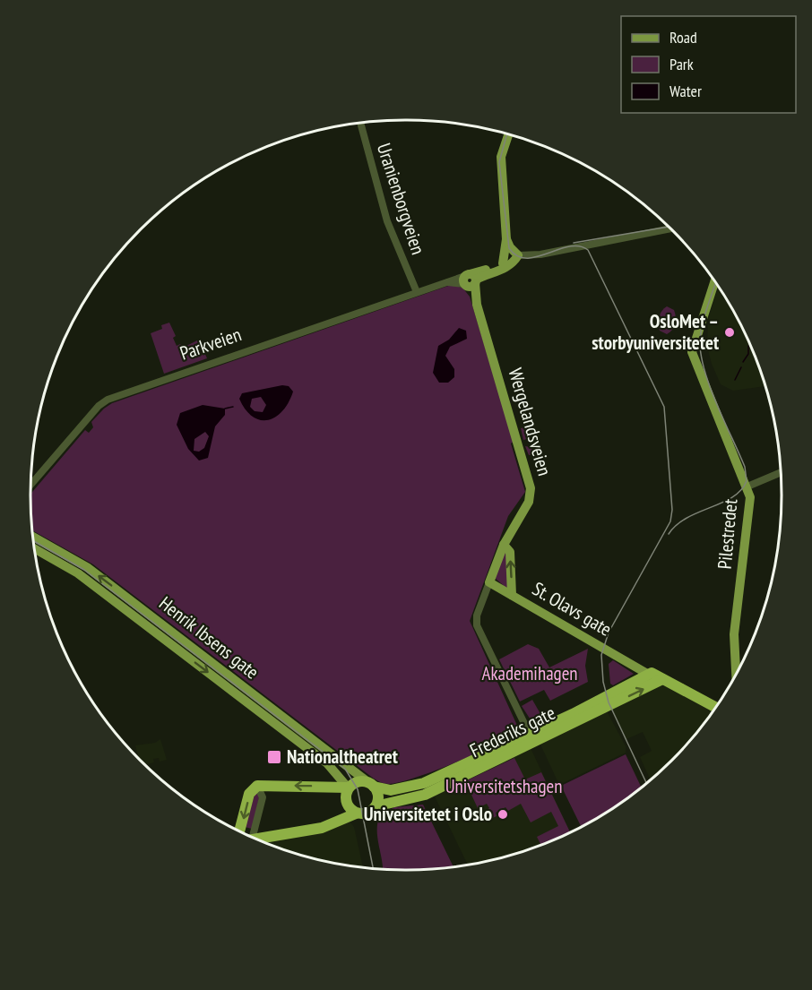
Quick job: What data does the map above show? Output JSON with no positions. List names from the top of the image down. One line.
{"streets":{"highway":["St. Olavs gate","Frederiks gate"],"main road":["Parkveien","Wergelandsveien","Pilestredet","Henrik Ibsens gate"],"street":["Uranienborgveien"]},"crossings":[["Uranienborgveien","Parkveien"],["Parkveien","Wergelandsveien"],["Wergelandsveien","St. Olavs gate"],["St. Olavs gate","Frederiks gate"],["Henrik Ibsens gate","Frederiks gate"]],"parks":["Akademihagen","Universitetshagen"],"places":{"other":["OsloMet – storbyuniversitetet","Universitetet i Oslo"],"transit":["Nationaltheatret"]},"legend":["Road","Park","Water"]}
